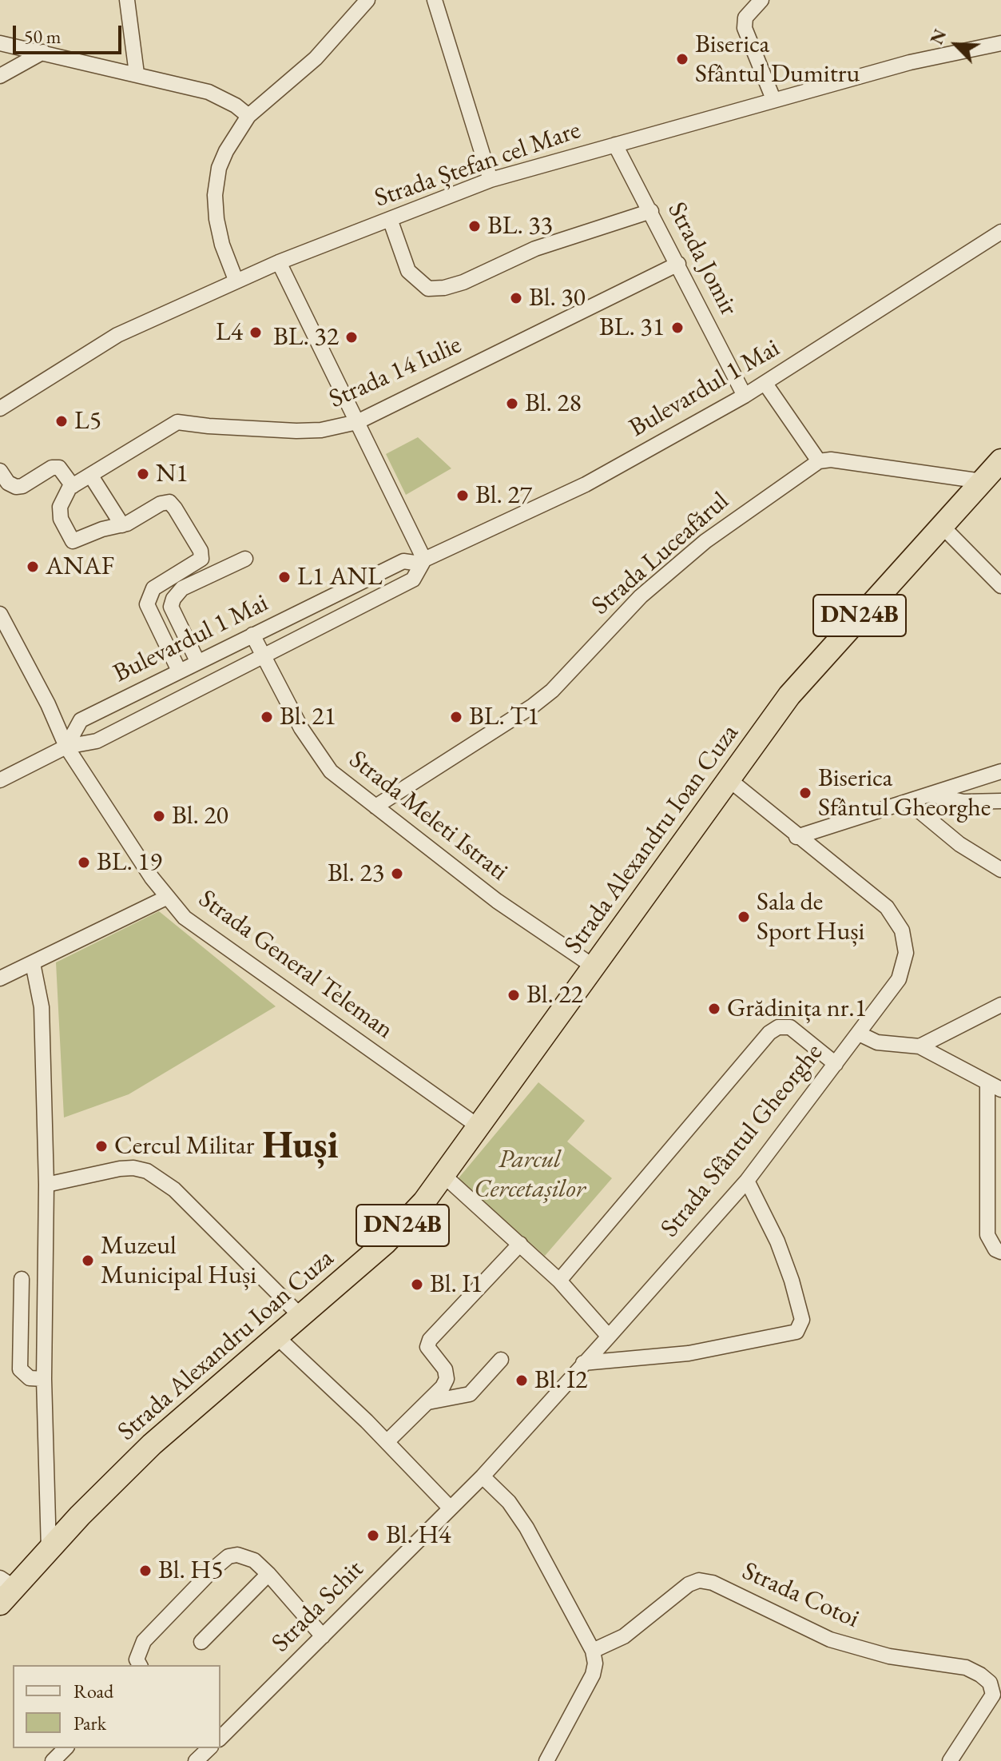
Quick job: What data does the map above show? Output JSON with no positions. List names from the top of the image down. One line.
{"streets":{"highway":["DN24B","Strada Alexandru Ioan Cuza"],"street":["Strada Ștefan cel Mare","Strada Jomir","Strada 14 Iulie","Bulevardul 1 Mai","Strada Luceafărul","Strada Meleti Istrati","Strada General Teleman","Strada Sfântul Gheorghe","Strada Cotoi","Strada Schit"]},"crossings":[["Strada Ștefan cel Mare","Strada Jomir"],["Strada Jomir","Strada 14 Iulie"],["Strada Jomir","Bulevardul 1 Mai"],["Bulevardul 1 Mai","Strada Meleti Istrati"],["Bulevardul 1 Mai","Strada General Teleman"],["Strada Luceafărul","Strada Meleti Istrati"],["Strada Meleti Istrati","Strada Alexandru Ioan Cuza"],["Strada Alexandru Ioan Cuza","Strada General Teleman"],["Strada Alexandru Ioan Cuza","Strada Sfântul Gheorghe"],["Strada Sfântul Gheorghe","Strada Schit"]],"districts":["Huși"],"parks":["Parcul Cercetașilor"],"places":["Biserica Sfântul Dumitru","BL. 33","Bl. 30","BL. 31","L4","BL. 32","Bl. 28","L5","N1","Bl. 27","ANAF","L1 ANL","Bl. 21","BL. T1","Biserica Sfântul Gheorghe","Bl. 20","BL. 19","Bl. 23","Sala de Sport Huși","Bl. 22","Grădinița nr.1","Cercul Militar","Muzeul Municipal Huși","Bl. I1","Bl. I2","Bl. H4","Bl. H5"],"legend":["Road","Park"],"scale_bar":"50 m","north":"top left"}
